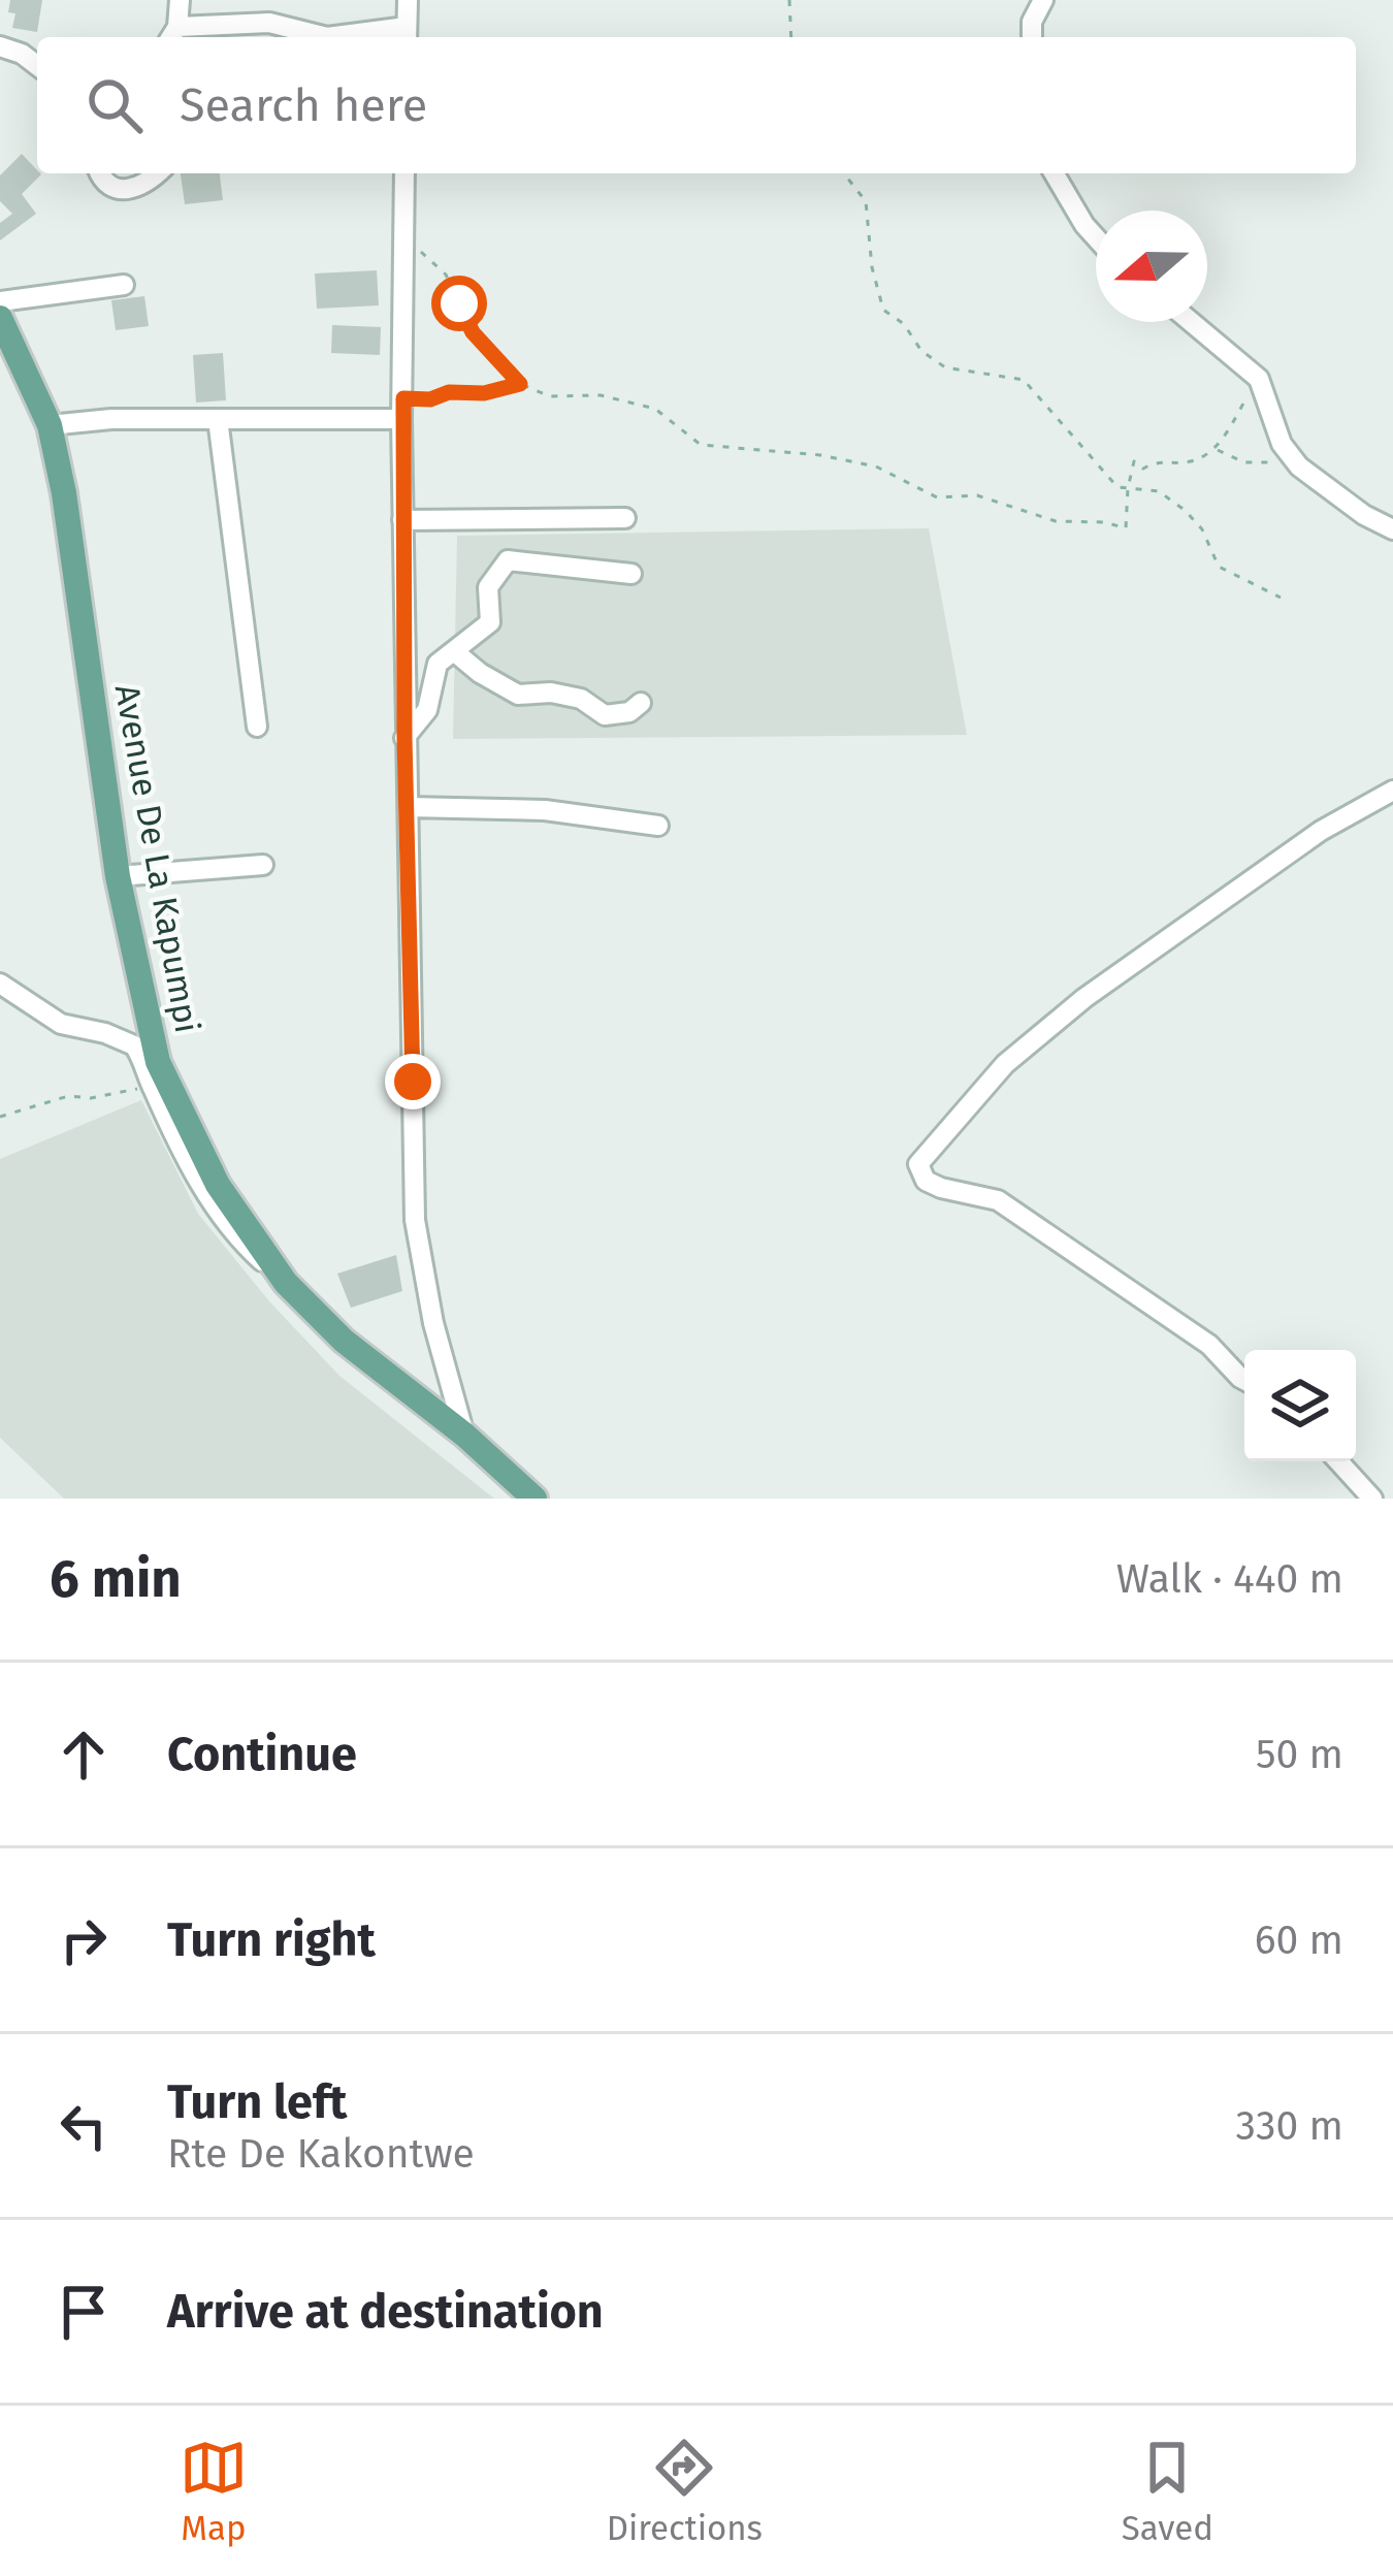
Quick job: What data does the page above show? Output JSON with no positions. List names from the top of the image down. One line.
{"streets":{"main road":["Avenue De La Kapumpi"]},"north":"left","page":{"search":"Search here","heading":["6 min","Walk · 440 m"],"list":[["Continue","50 m"],["Turn right","60 m"],["Turn left","Rte De Kakontwe","330 m"],"Arrive at destination"],"nav":["Map","Directions","Saved"]}}
